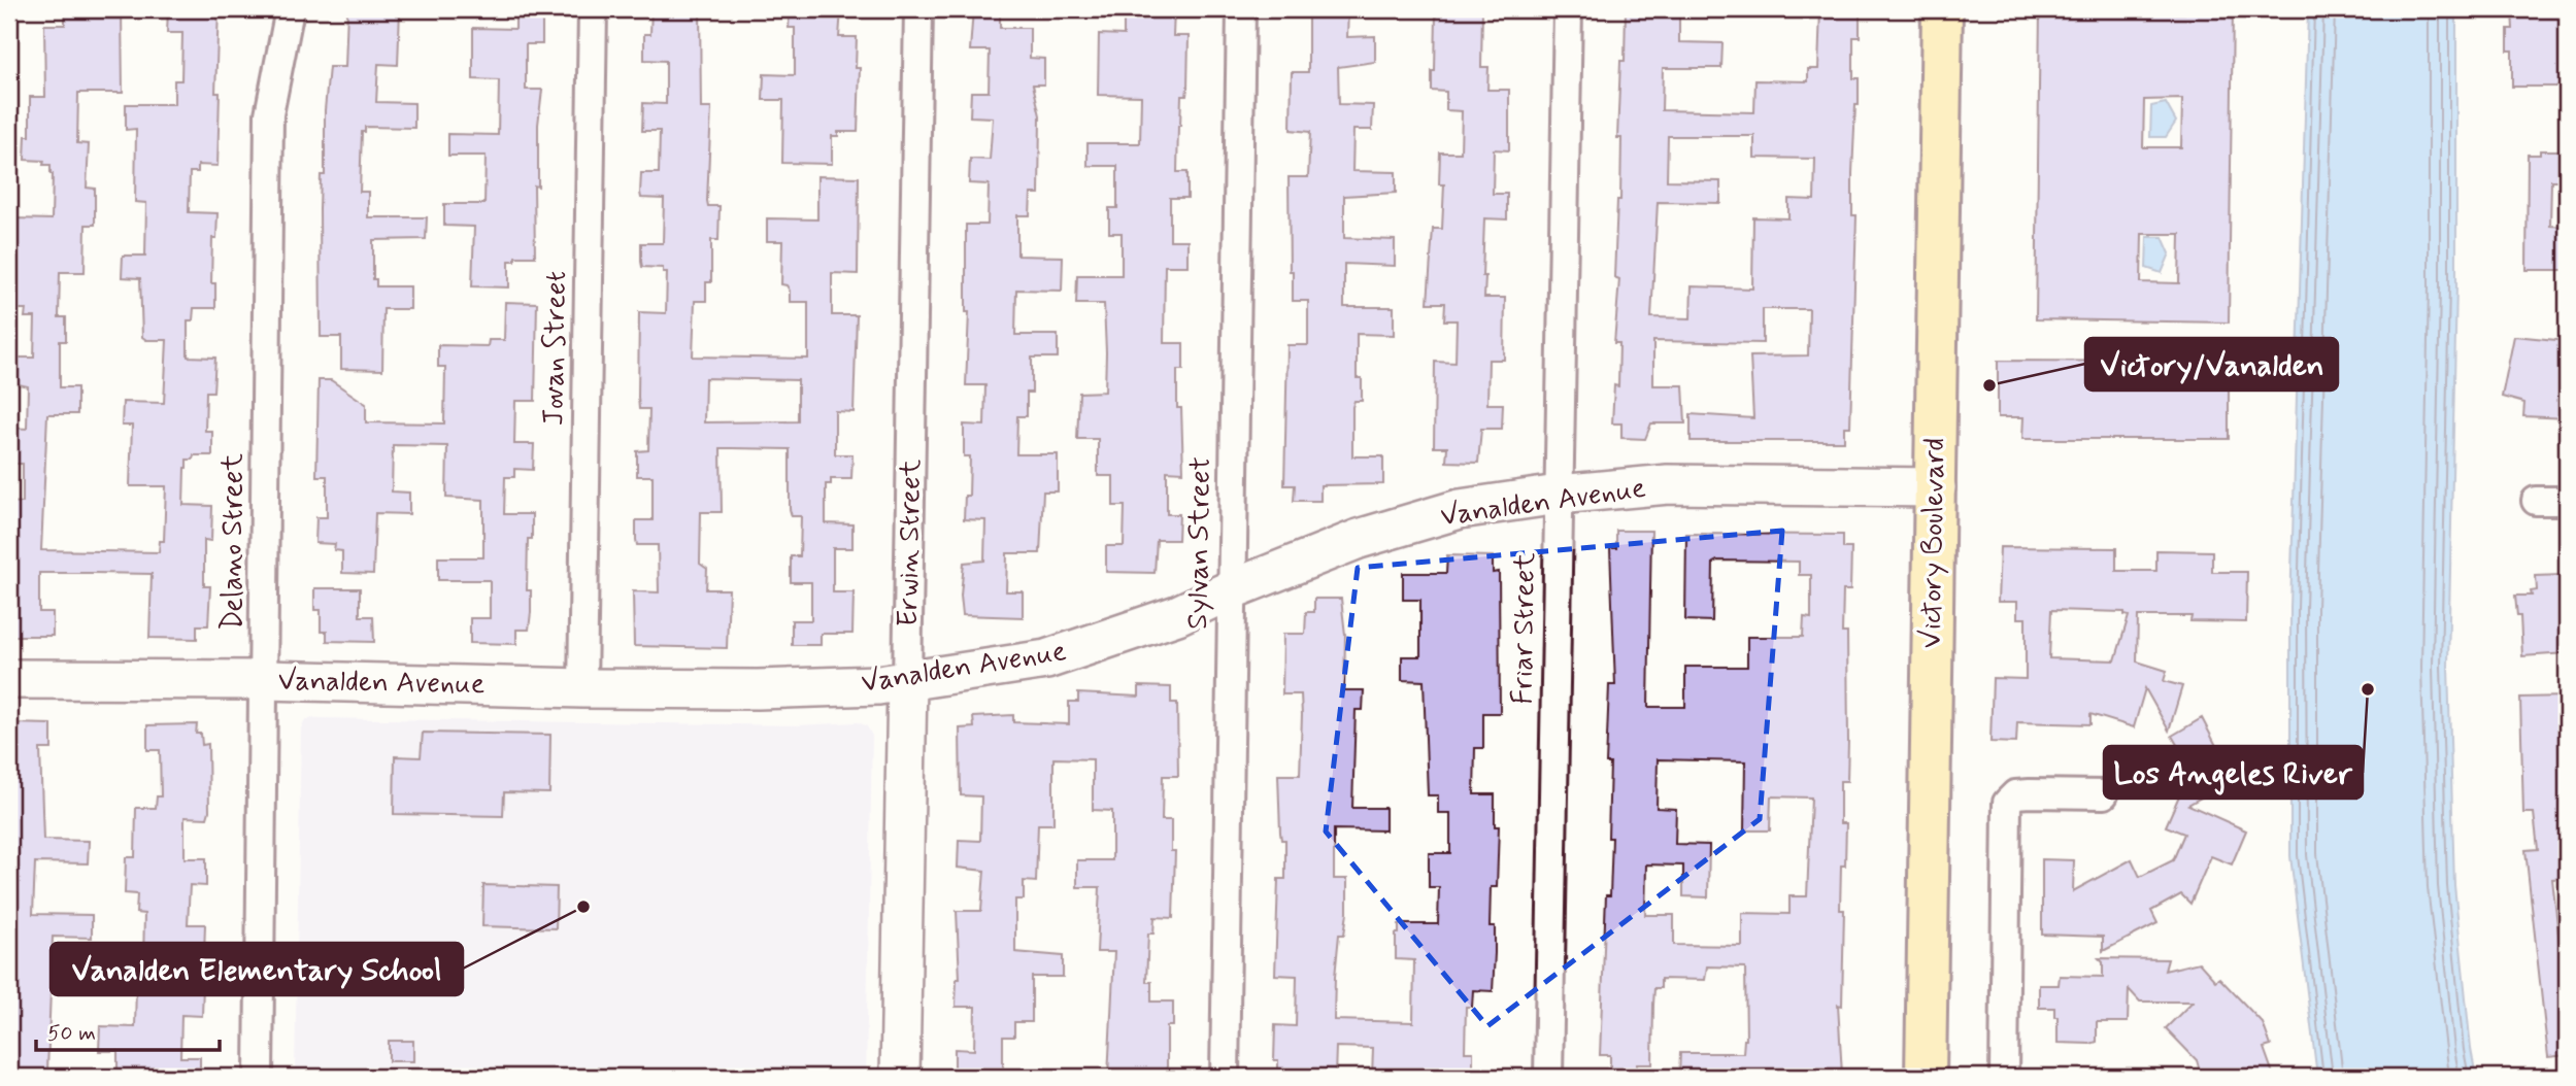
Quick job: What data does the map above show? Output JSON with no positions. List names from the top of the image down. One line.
{"streets":{"main road":["Victory Boulevard"],"street":["Jovan Street","Vanalden Avenue","Delano Street","Erwin Street","Sylvan Street","Friar Street"]},"crossings":[["Jovan Street","Vanalden Avenue"],["Vanalden Avenue","Delano Street"],["Vanalden Avenue","Erwin Street"],["Vanalden Avenue","Sylvan Street"],["Vanalden Avenue","Victory Boulevard"],["Vanalden Avenue","Friar Street"]],"places":["Victory/Vanalden","Los Angeles River","Vanalden Elementary School"],"scale_bar":"50 m"}
